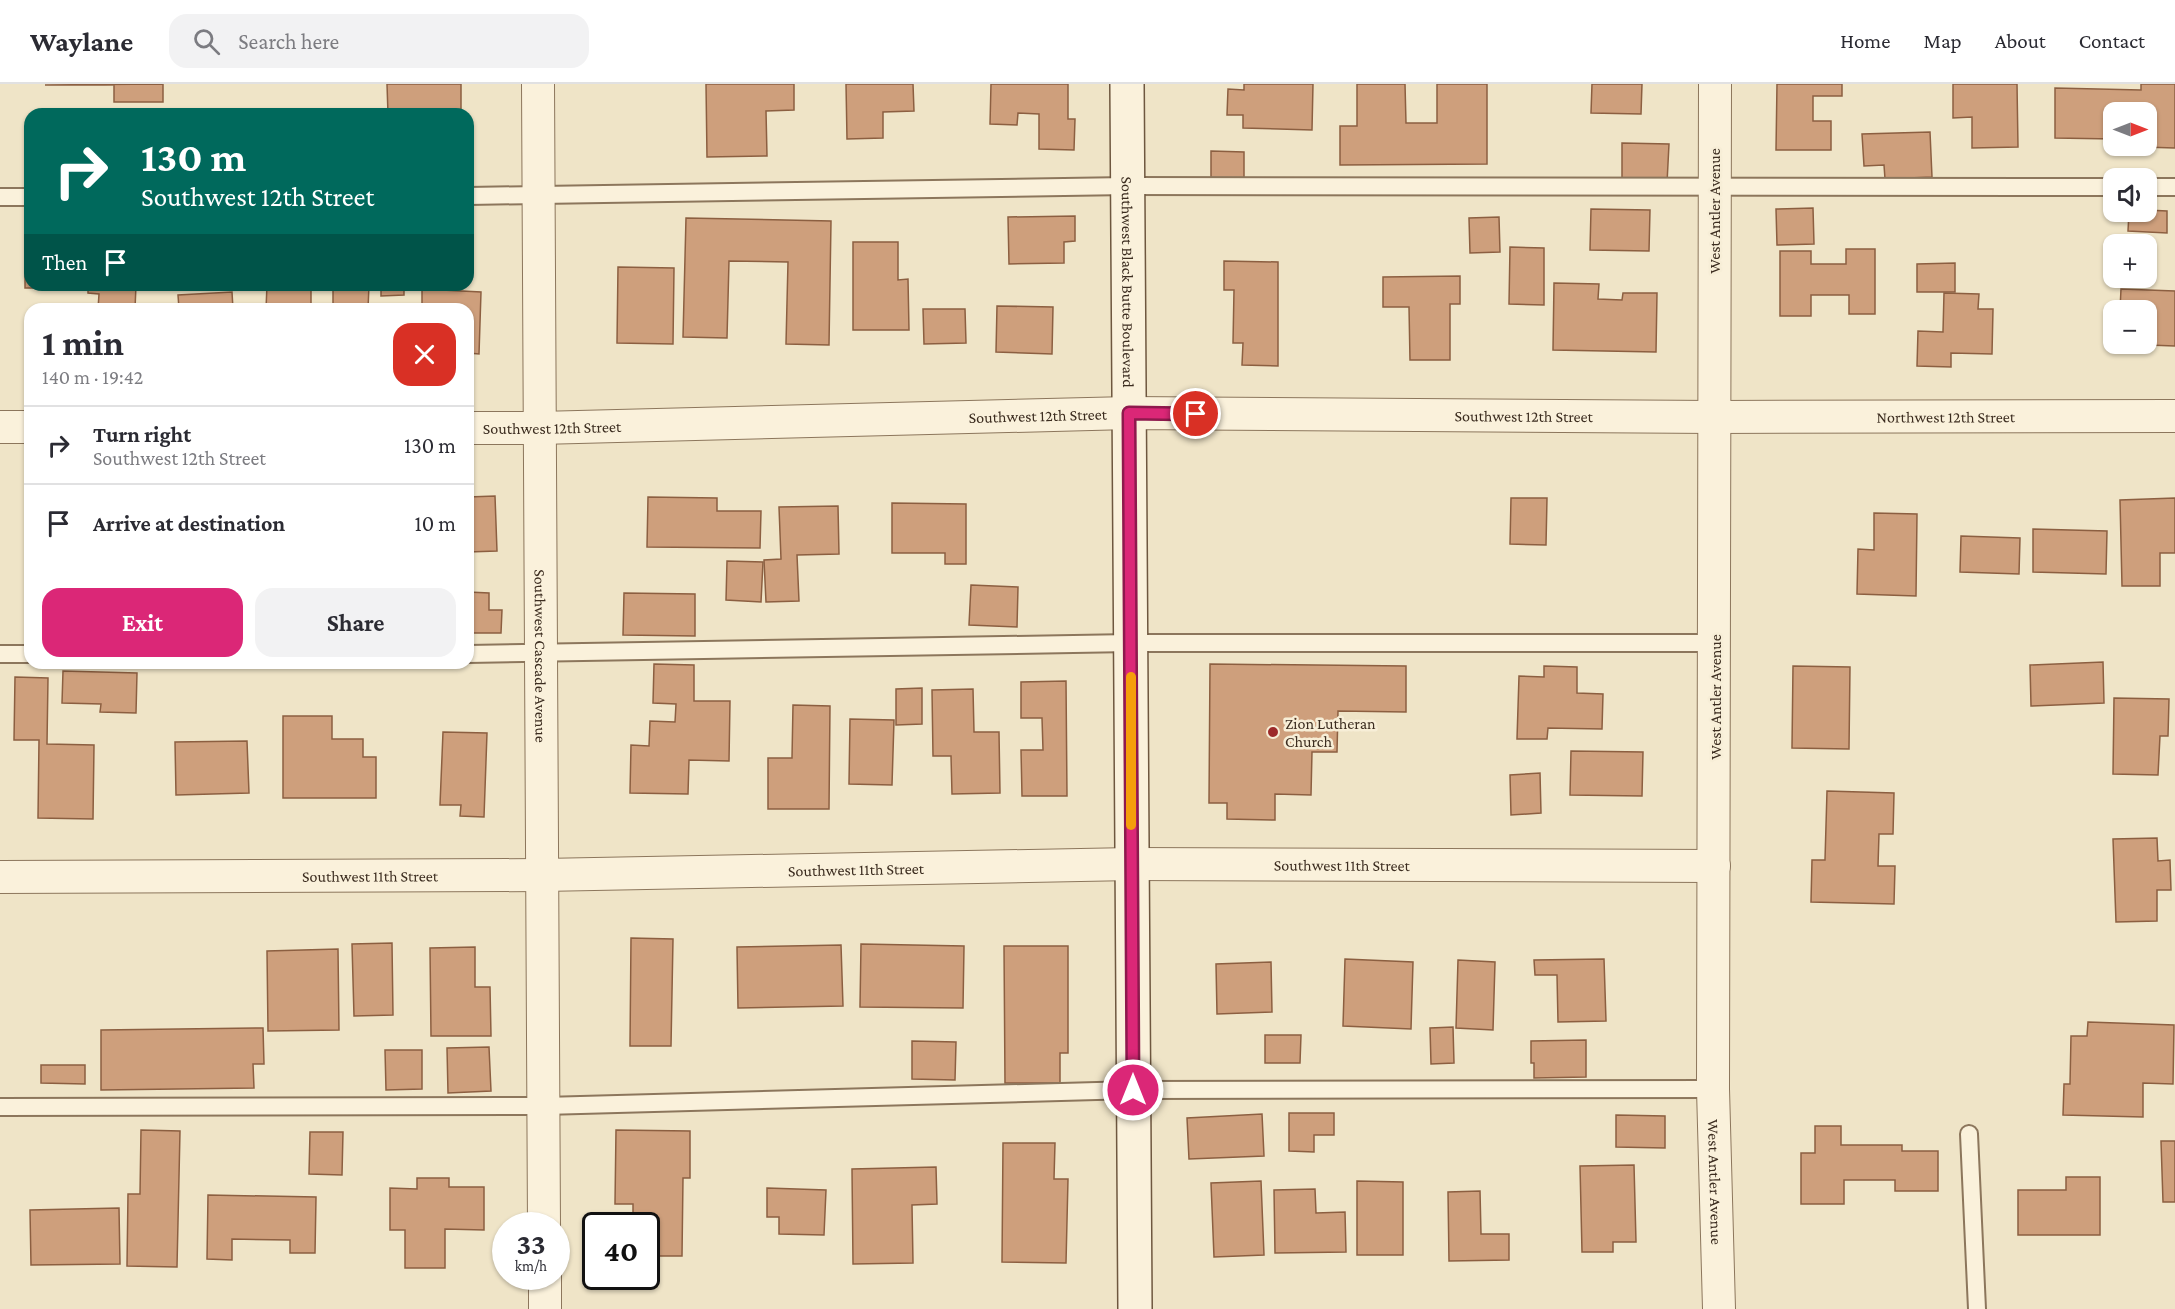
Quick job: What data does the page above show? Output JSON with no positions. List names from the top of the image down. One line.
{"streets":{"street":["West Antler Avenue","Southwest Black Butte Boulevard","Southwest 12th Street","Northwest 12th Street","Southwest Cascade Avenue","Southwest 11th Street"]},"crossings":[["West Antler Avenue","Southwest 12th Street"],["West Antler Avenue","Northwest 12th Street"],["West Antler Avenue","Southwest 11th Street"],["Southwest Black Butte Boulevard","Southwest 12th Street"],["Southwest Black Butte Boulevard","Southwest 11th Street"],["Southwest 12th Street","Northwest 12th Street"],["Southwest 12th Street","Southwest Cascade Avenue"],["Southwest Cascade Avenue","Southwest 11th Street"]],"places":["Zion Lutheran Church"],"north":"right","page":{"header":"Waylane","search":"Search here","nav":["Home","Map","About","Contact"],"map_buttons":["+","−"],"turn":["130 m","Southwest 12th Street"],"then":"Then","heading":["1 min","140 m · 19:42"],"list":[{"name":"Turn right","note":"Southwest 12th Street","value":"130 m"},{"name":"Arrive at destination","value":"10 m"}],"buttons":["Exit","Share"],"speed":"33 km/h","limit":"40"}}
